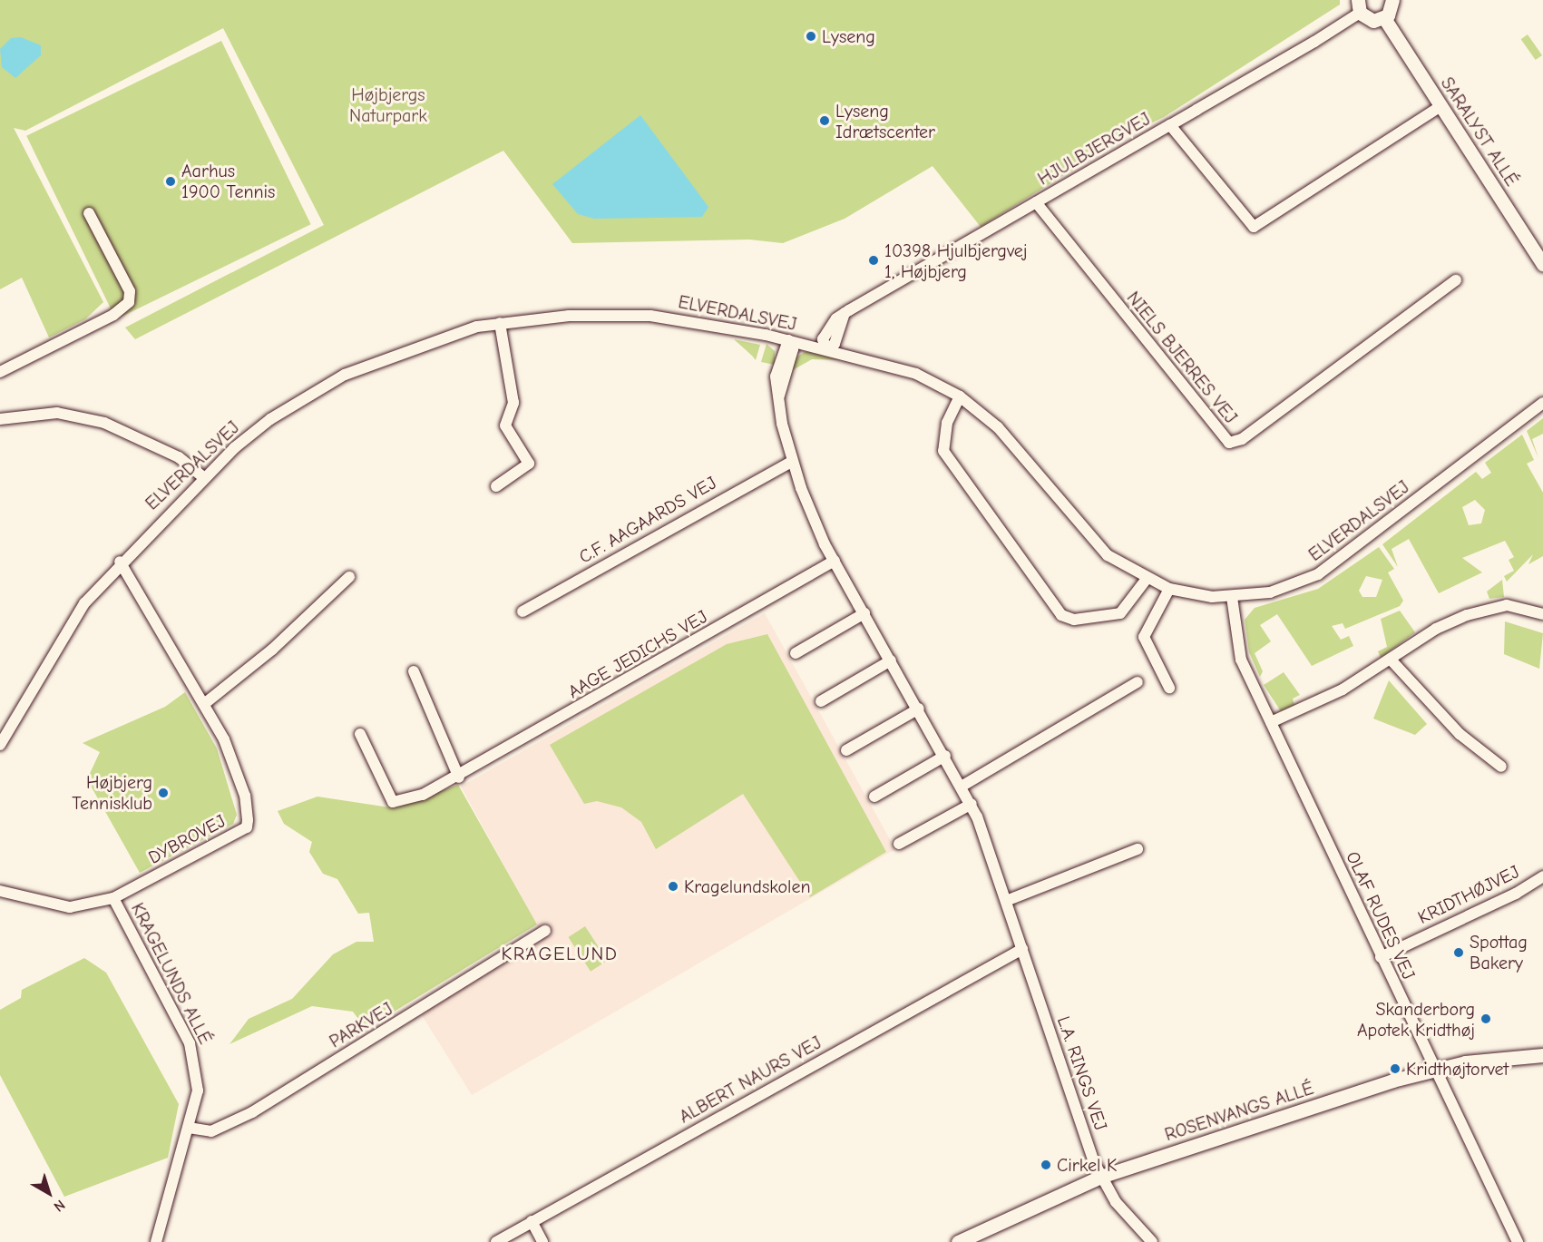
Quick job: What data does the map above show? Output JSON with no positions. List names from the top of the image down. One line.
{"streets":{"street":["SARALYST ALLÉ","HJULBJERGVEJ","ELVERDALSVEJ","NIELS BJERRES VEJ","C.F. AAGAARDS VEJ","AAGE JEDICHS VEJ","DYBROVEJ","KRIDTHØJVEJ","OLAF RUDES VEJ","KRAGELUNDS ALLÉ","PARKVEJ","L.A. RINGS VEJ","ALBERT NAURS VEJ","ROSENVANGS ALLÉ"]},"crossings":[["HJULBJERGVEJ","ELVERDALSVEJ"],["HJULBJERGVEJ","NIELS BJERRES VEJ"],["ELVERDALSVEJ","DYBROVEJ"],["ELVERDALSVEJ","OLAF RUDES VEJ"],["ELVERDALSVEJ","L.A. RINGS VEJ"],["C.F. AAGAARDS VEJ","L.A. RINGS VEJ"],["AAGE JEDICHS VEJ","L.A. RINGS VEJ"],["DYBROVEJ","KRAGELUNDS ALLÉ"],["KRIDTHØJVEJ","OLAF RUDES VEJ"],["OLAF RUDES VEJ","ROSENVANGS ALLÉ"],["KRAGELUNDS ALLÉ","PARKVEJ"],["L.A. RINGS VEJ","ALBERT NAURS VEJ"],["L.A. RINGS VEJ","ROSENVANGS ALLÉ"]],"districts":["KRAGELUND"],"parks":["Højbjergs Naturpark"],"places":["Lyseng","Lyseng Idrætscenter","Aarhus 1900 Tennis","10398 Hjulbjergvej 1, Højbjerg","Højbjerg Tennisklub","Kragelundskolen","Spottag Bakery","Skanderborg Apotek Kridthøj","Kridthøjtorvet","Cirkel K"],"north":"bottom right"}
